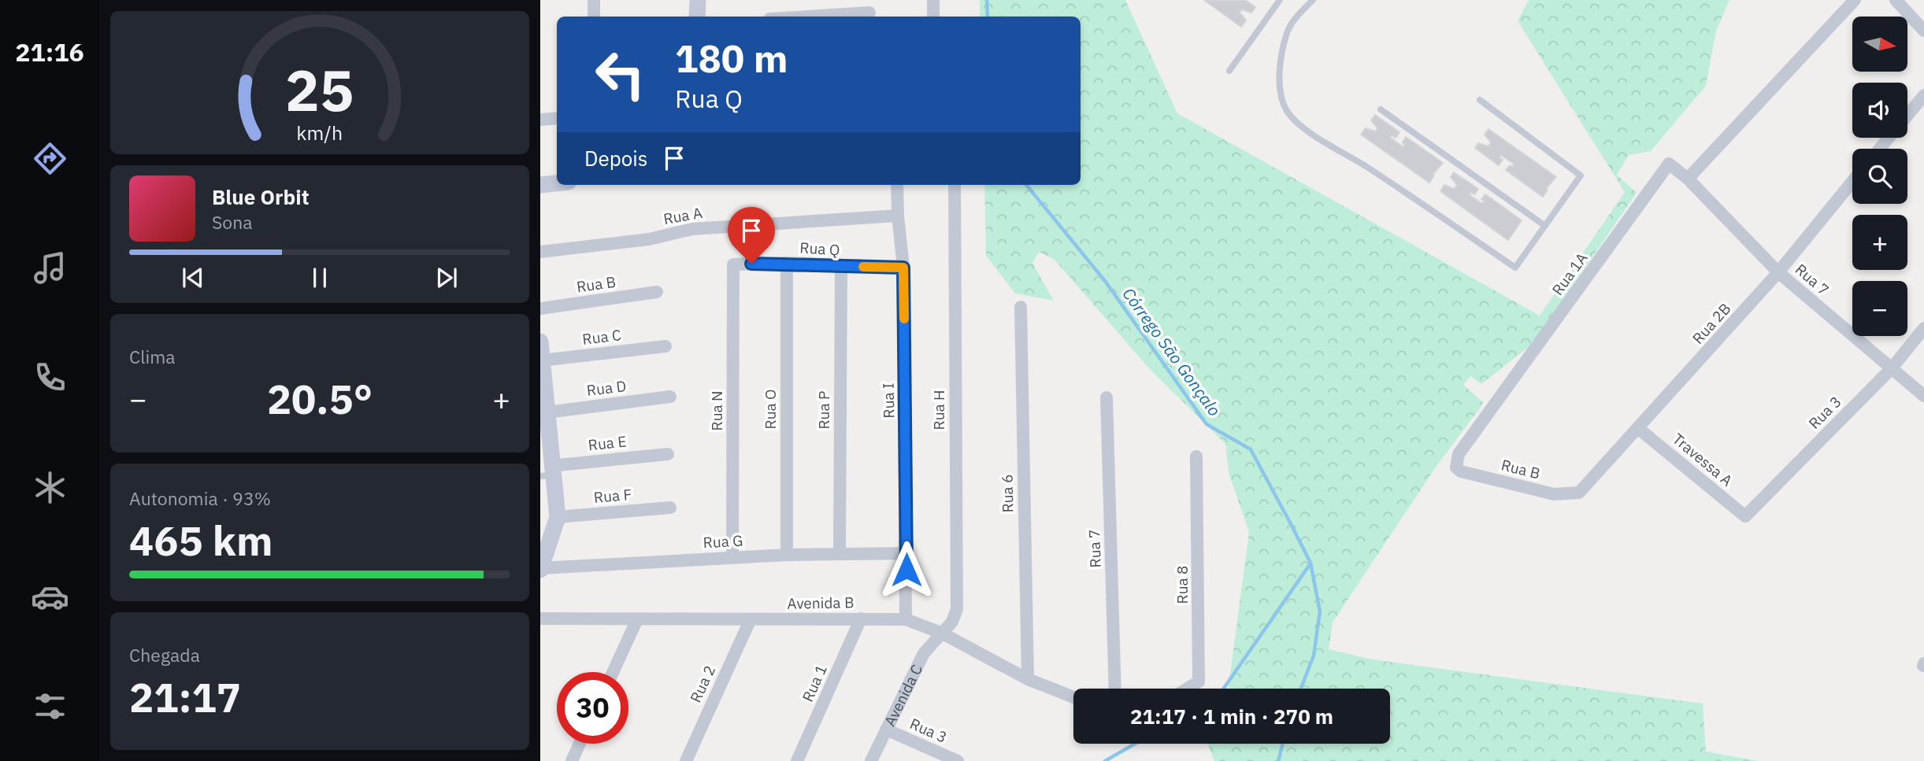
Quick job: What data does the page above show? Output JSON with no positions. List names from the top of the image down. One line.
{"streets":{"street":["Rua A","Rua Q","Rua 1A","Rua 7","Rua B","Rua 2B","Rua C","Rua D","Rua I","Rua O","Rua P","Rua H","Rua N","Rua 3","Rua E","Travessa A","Rua 6","Rua F","Rua G","Rua 8","Avenida B","Rua 1","Rua 2","Avenida C"]},"crossings":[["Rua A","Rua I"],["Rua Q","Rua I"],["Rua Q","Rua O"],["Rua Q","Rua P"],["Rua Q","Rua N"],["Rua 1A","Rua 7"],["Rua 1A","Rua B"],["Rua 7","Rua 2B"],["Rua 7","Rua 3"],["Rua B","Rua 2B"],["Rua 2B","Travessa A"],["Rua I","Rua G"],["Rua I","Avenida B"],["Rua O","Rua G"],["Rua P","Rua G"],["Rua H","Avenida B"],["Rua H","Avenida C"],["Rua N","Rua G"],["Rua 3","Travessa A"],["Rua 3","Avenida C"],["Rua 6","Avenida B"],["Avenida B","Rua 1"],["Avenida B","Rua 2"],["Avenida B","Avenida C"]],"water":["Córrego São Gonçalo"],"north":"right","page":{"tabs":"21:16","map_buttons":["+","−"],"turn":["180 m","Rua Q"],"then":"Depois","song":["Blue Orbit","Sona"],"tile":["Clima",["Autonomia · 93%","465 km"],["Chegada","21:17"]],"heat":["−","20.5°","+"],"limit":"30","trip":"21:17 · 1 min · 270 m","gauge":["25","km/h"]}}
